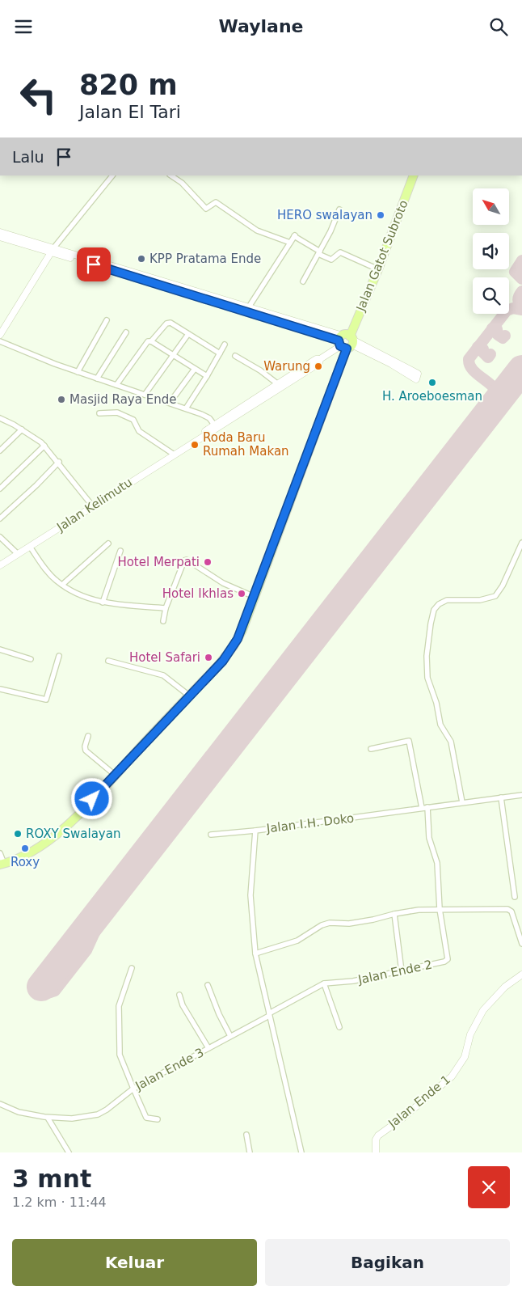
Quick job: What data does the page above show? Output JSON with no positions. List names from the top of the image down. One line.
{"streets":{"highway":["Jalan Gatot Subroto"],"street":["Jalan Kelimutu","Jalan I.H. Doko","Jalan Ende 2","Jalan Ende 3","Jalan Ende 1"]},"crossings":[["Jalan I.H. Doko","Jalan Ende 2"],["Jalan I.H. Doko","Jalan Ende 3"],["Jalan Ende 2","Jalan Ende 3"]],"places":["HERO swalayan","KPP Pratama Ende","Warung","H. Aroeboesman","Masjid Raya Ende","Roda Baru Rumah Makan","Hotel Merpati","Hotel Ikhlas","Hotel Safari","ROXY Swalayan","Roxy"],"north":"top left","page":{"header":"Waylane","turn":["820 m","Jalan El Tari"],"then":"Lalu","heading":["3 mnt","1.2 km · 11:44"],"buttons":["Keluar","Bagikan"]}}
